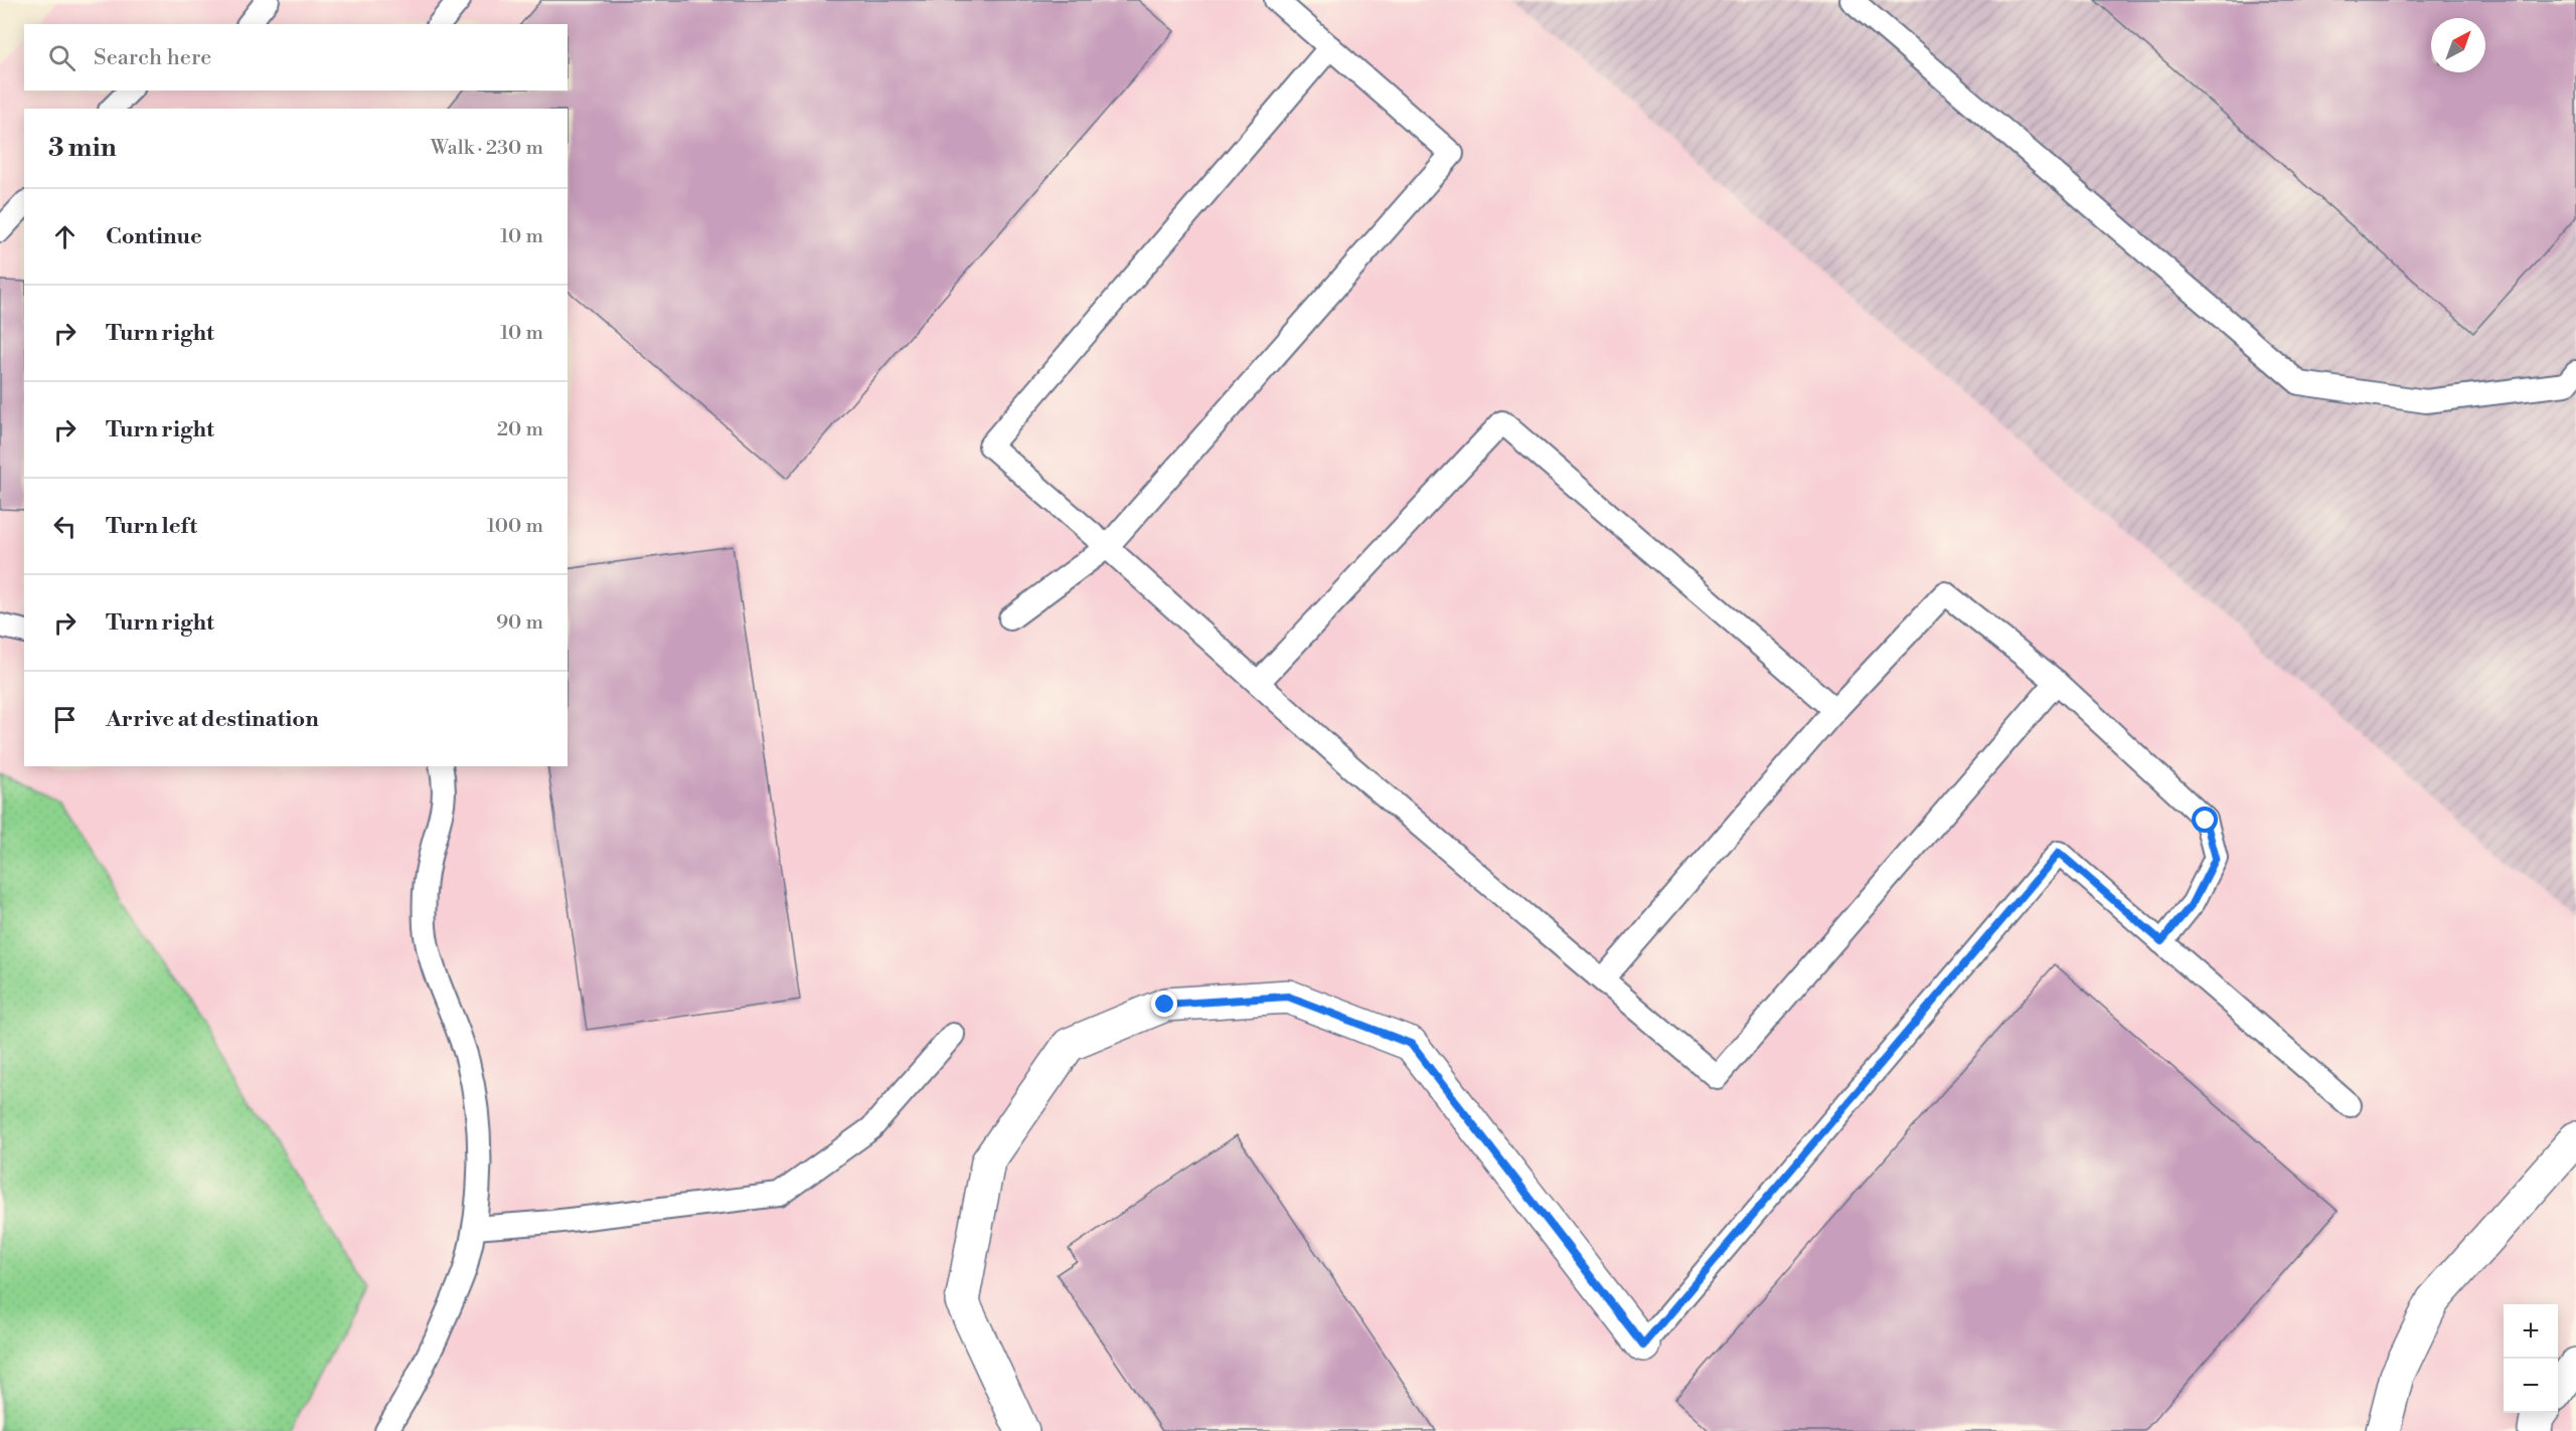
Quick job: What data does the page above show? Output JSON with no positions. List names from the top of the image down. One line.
{"north":"top right","page":{"search":"Search here","heading":["3 min","Walk · 230 m"],"list":[["Continue","10 m"],["Turn right","10 m"],["Turn right","20 m"],["Turn left","100 m"],["Turn right","90 m"],"Arrive at destination"],"map_buttons":["+","−"]}}
